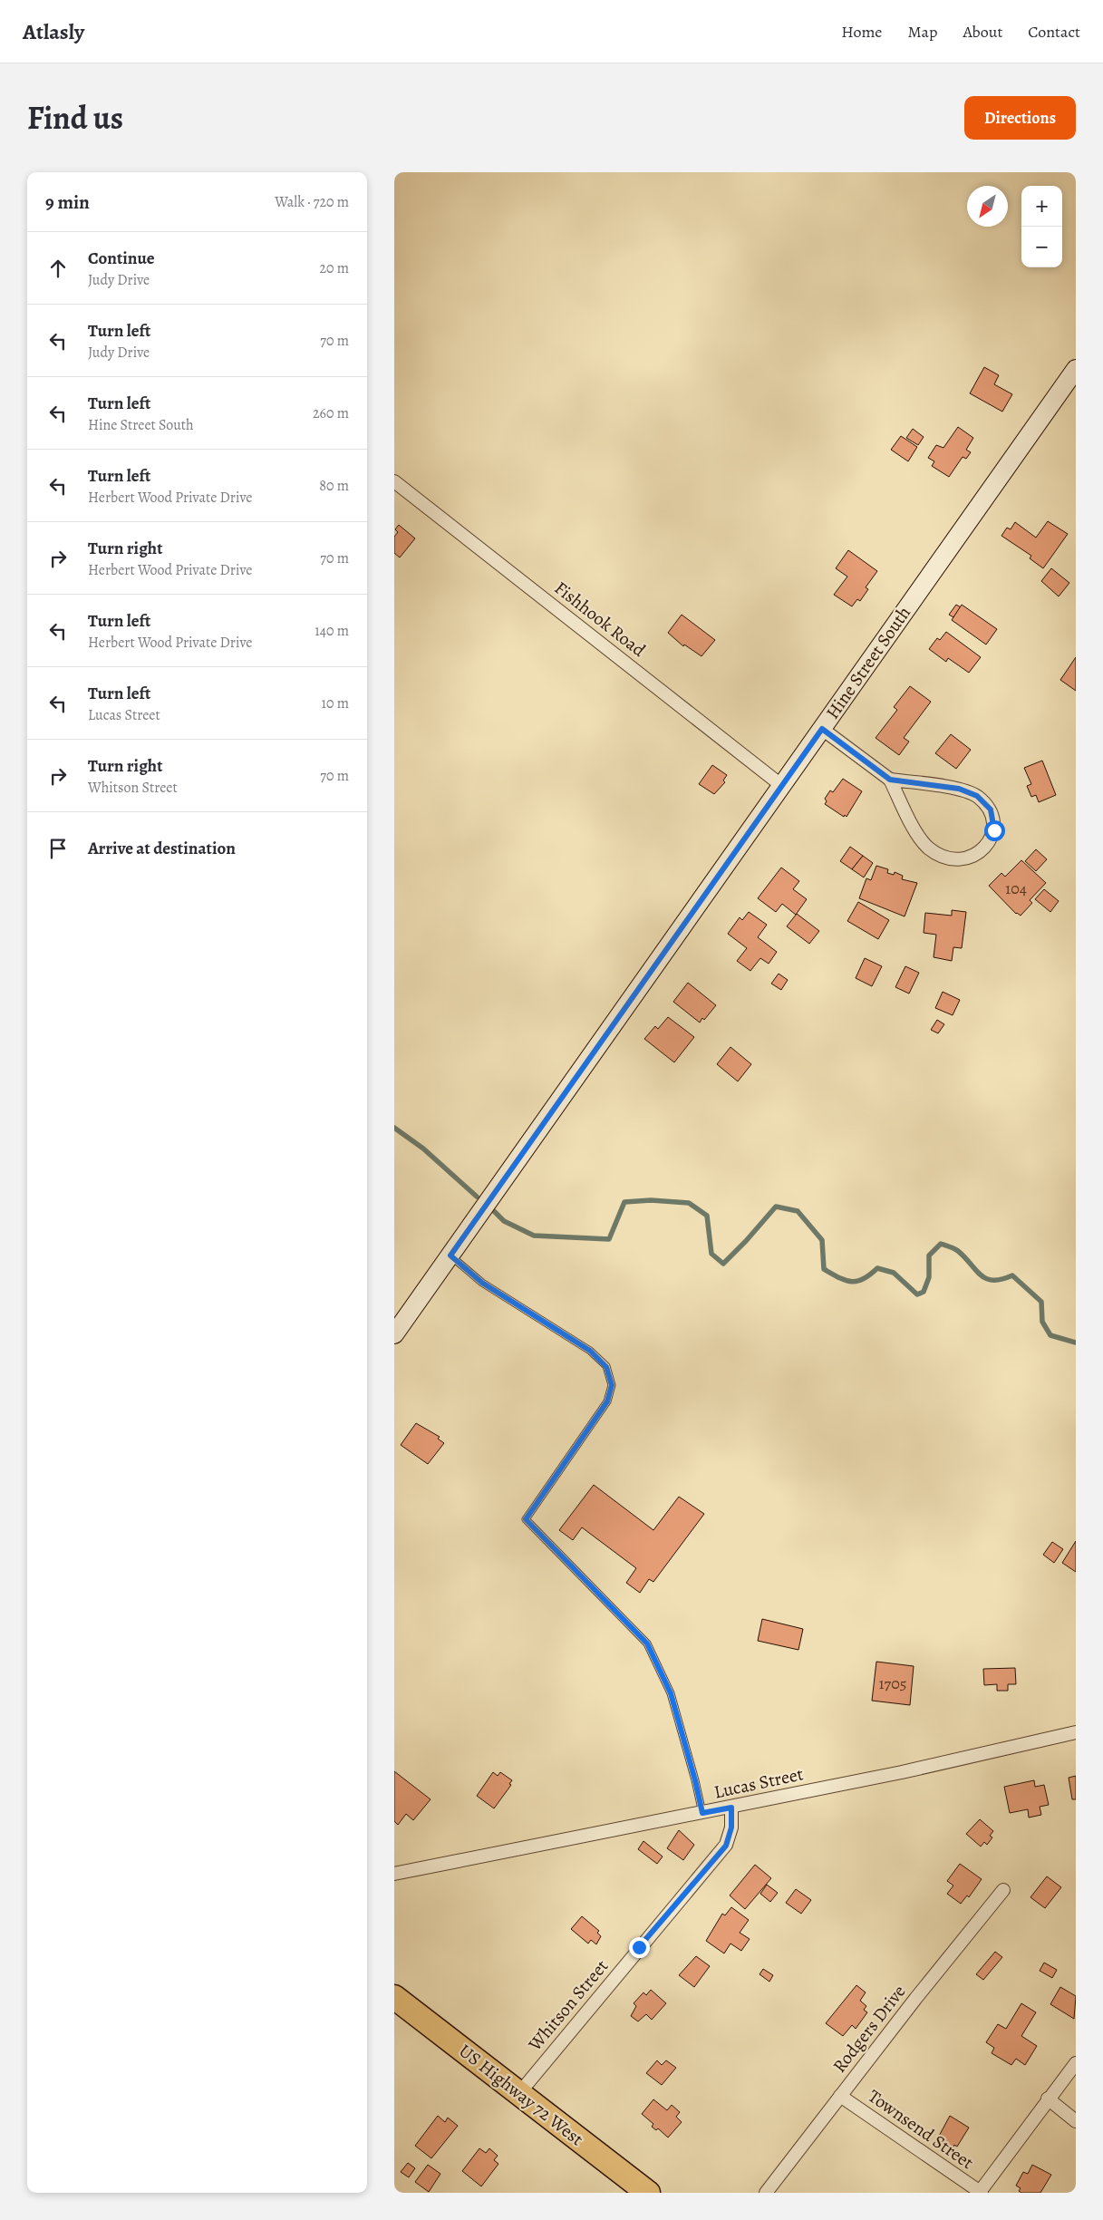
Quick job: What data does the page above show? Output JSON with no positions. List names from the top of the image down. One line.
{"streets":{"highway":["US Highway 72 West"],"street":["Fishhook Road","Hine Street South","Lucas Street","Whitson Street","Rodgers Drive","Townsend Street"]},"crossings":[["Fishhook Road","Hine Street South"],["Lucas Street","Whitson Street"],["Whitson Street","US Highway 72 West"],["Rodgers Drive","Townsend Street"]],"house_numbers":["104","1705"],"north":"bottom left","page":{"header":"Atlasly","nav":["Home","Map","About","Contact"],"title":"Find us","buttons":"Directions","heading":["9 min","Walk · 720 m"],"map_buttons":["+","−"],"list":[["Continue","Judy Drive","20 m"],["Turn left","Judy Drive","70 m"],["Turn left","Hine Street South","260 m"],["Turn left","Herbert Wood Private Drive","80 m"],["Turn right","Herbert Wood Private Drive","70 m"],["Turn left","Herbert Wood Private Drive","140 m"],["Turn left","Lucas Street","10 m"],["Turn right","Whitson Street","70 m"],"Arrive at destination"]}}
